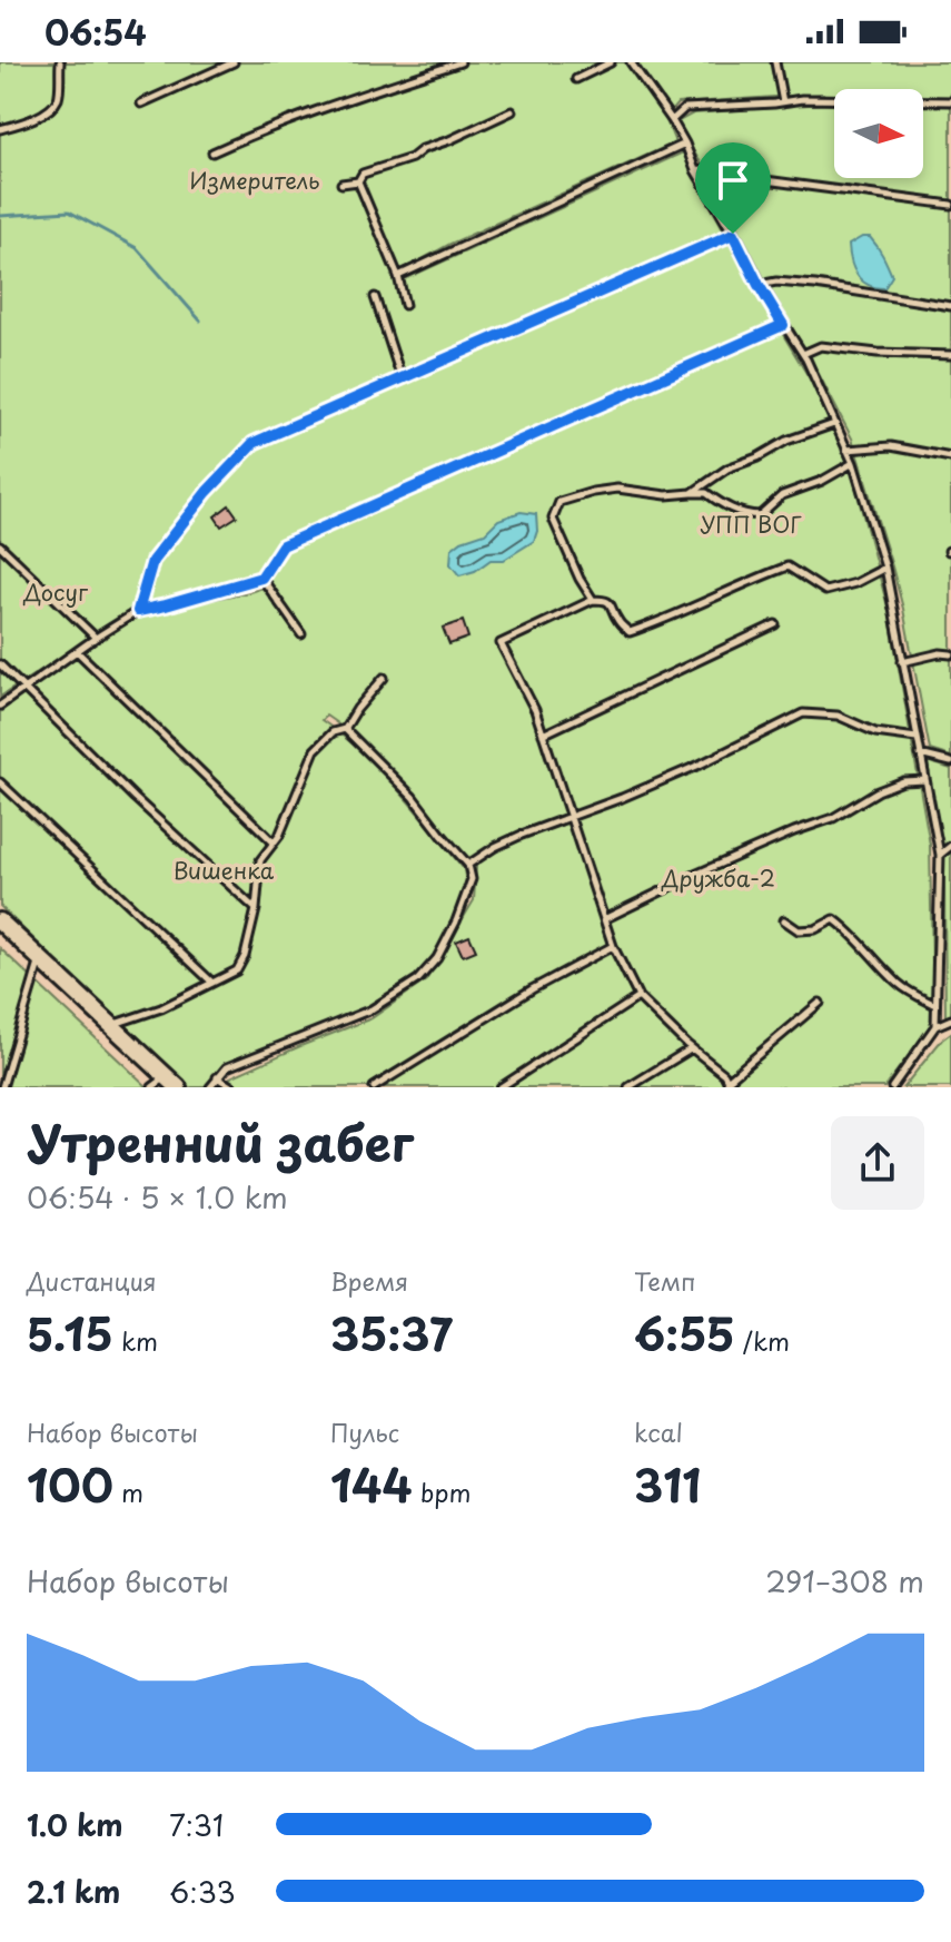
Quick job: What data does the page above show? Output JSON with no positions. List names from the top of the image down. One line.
{"parks":["Измеритель","УПП ВОГ","Досуг","Вишенка","Дружба-2"],"north":"right","page":{"status":"06:54","heading":["Утренний забег","06:54 · 5 × 1.0 km"],"stats":[["Дистанция","5.15 km"],["Время","35:37"],["Темп","6:55 /km"],["Набор высоты","100 m"],["Пульс","144 bpm"],["kcal","311"]],"chart":["Набор высоты","291–308 m"],"list":[{"name":"1.0 km","note":"7:31"},{"name":"2.1 km","note":"6:33"}]}}
